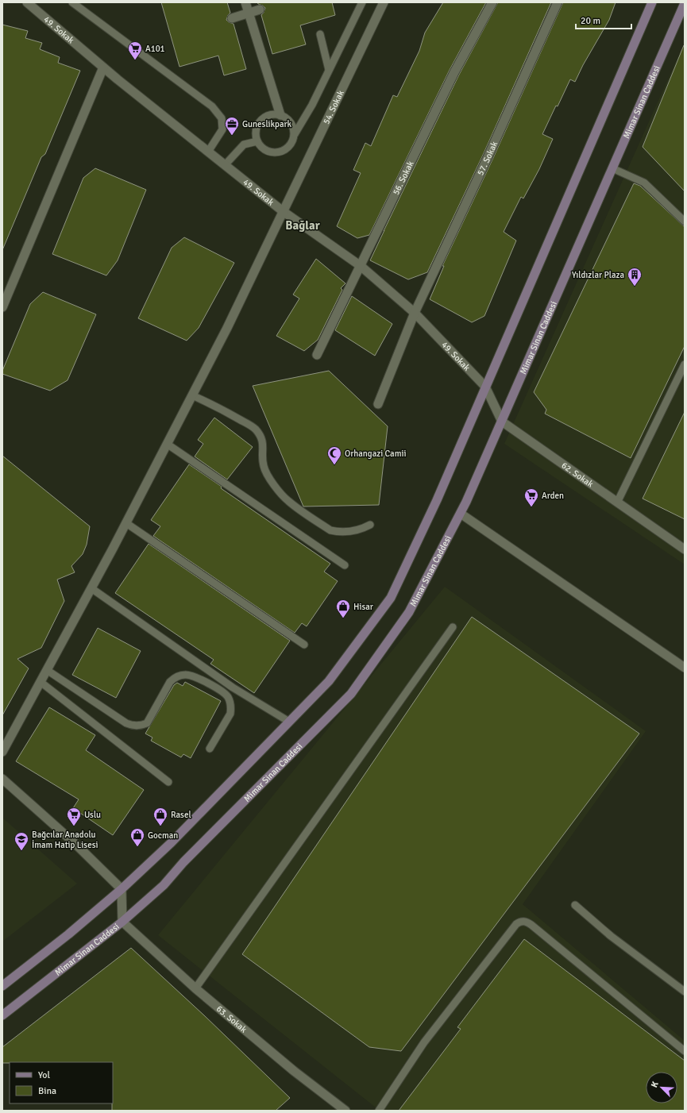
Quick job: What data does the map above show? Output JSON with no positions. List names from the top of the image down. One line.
{"streets":{"main road":["Mimar Sinan Caddesi"],"street":["49. Sokak","54. Sokak","57. Sokak","56. Sokak","62. Sokak","63. Sokak"]},"crossings":[["49. Sokak","54. Sokak"],["49. Sokak","57. Sokak"],["49. Sokak","56. Sokak"],["49. Sokak","62. Sokak"],["Mimar Sinan Caddesi","62. Sokak"],["Mimar Sinan Caddesi","63. Sokak"]],"districts":["Bağlar"],"places":{"supermarket":["A101","Arden","Uslu"],"office":["Guneslikpark"],"building":["Yıldızlar Plaza"],"mosque":["Orhangazi Camii"],"shop":["Hisar","Rasel","Gocman"],"school or university":["Bağcılar Anadolu İmam Hatip Lisesi"]},"legend":["Yol","Bina"],"scale_bar":"20 m","north":"top left"}
